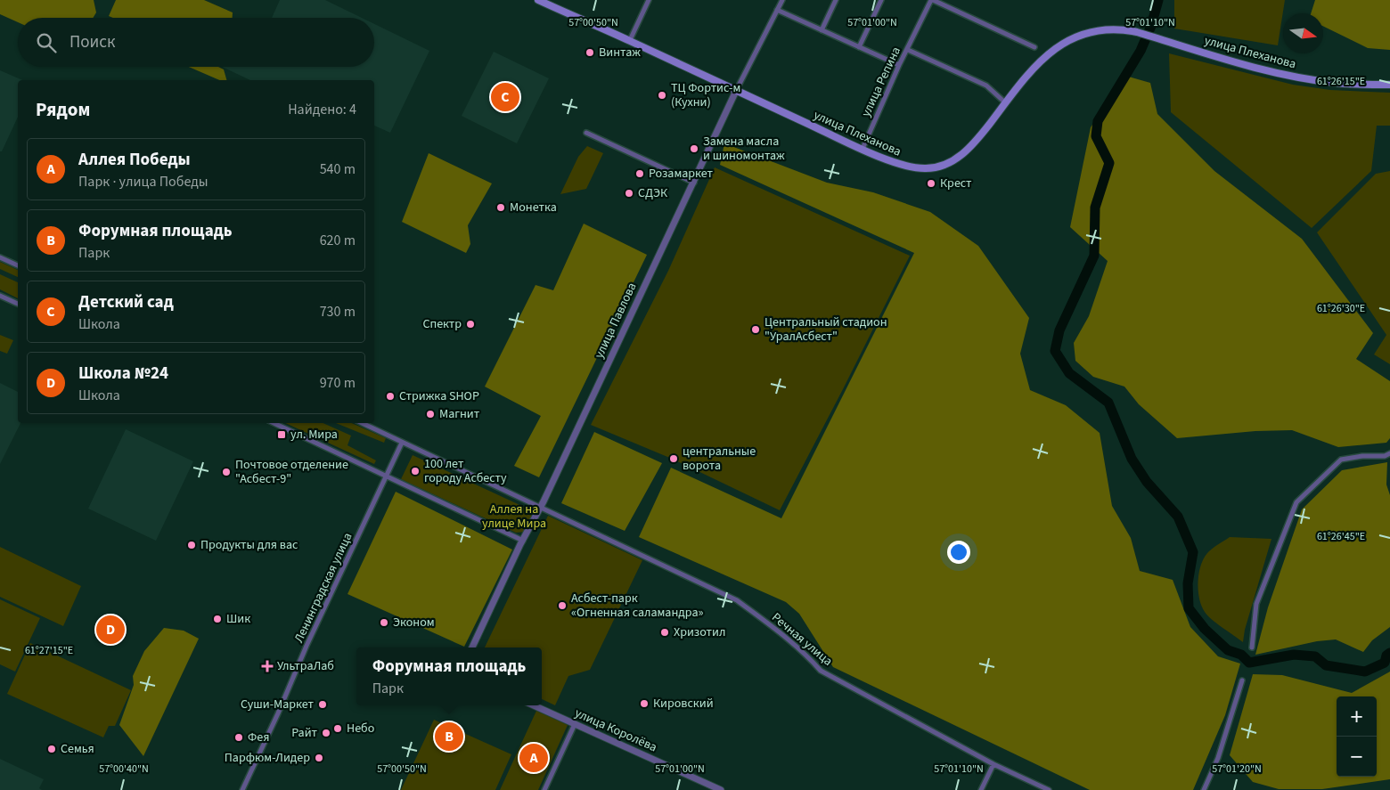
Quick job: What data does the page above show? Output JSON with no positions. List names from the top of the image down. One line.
{"streets":{"main road":["улица Плеханова"],"street":["улица Репина","улица Павлова","Ленинградская улица","Речная улица","улица Королёва"]},"crossings":[["улица Плеханова","улица Репина"],["улица Плеханова","улица Павлова"],["улица Павлова","Речная улица"],["Ленинградская улица","Речная улица"]],"parks":["Аллея на улице Мира"],"places":{"other":["Винтаж","ТЦ Фортис-м (Кухни)","Замена масла и шиномонтаж","Розамаркет","Крест","СДЭК","Монетка","Спектр","Центральный стадион \"УралАсбест\"","Стрижка SHOP","Магнит","центральные ворота","100 лет городу Асбесту","Почтовое отделение \"Асбест-9\"","Продукты для вас","Асбест-парк «Огненная саламандра»","Шик","Эконом","Хризотил","Кировский","Суши-Маркет","Небо","Райт","Фея","Семья","Парфюм-Лидер"],"transit":["ул. Мира"],"health":["УльтраЛаб"]},"north":"right","page":{"search":"Поиск","heading":["Рядом","Найдено: 4"],"pins":["C","D","B","A"],"list":[{"mark":"A","name":"Аллея Победы","note":"Парк · улица Победы","value":"540 m"},{"mark":"B","name":"Форумная площадь","note":"Парк","value":"620 m"},{"mark":"C","name":"Детский сад","note":"Школа","value":"730 m"},{"mark":"D","name":"Школа №24","note":"Школа","value":"970 m"}],"popup":["Форумная площадь","Парк"],"map_buttons":["+","−"]},"coordinates":["57°00'50\"N","57°01'00\"N","57°01'10\"N","61°26'15\"E","61°26'30\"E","61°26'45\"E","61°27'15\"E","57°00'40\"N","57°01'20\"N"]}
